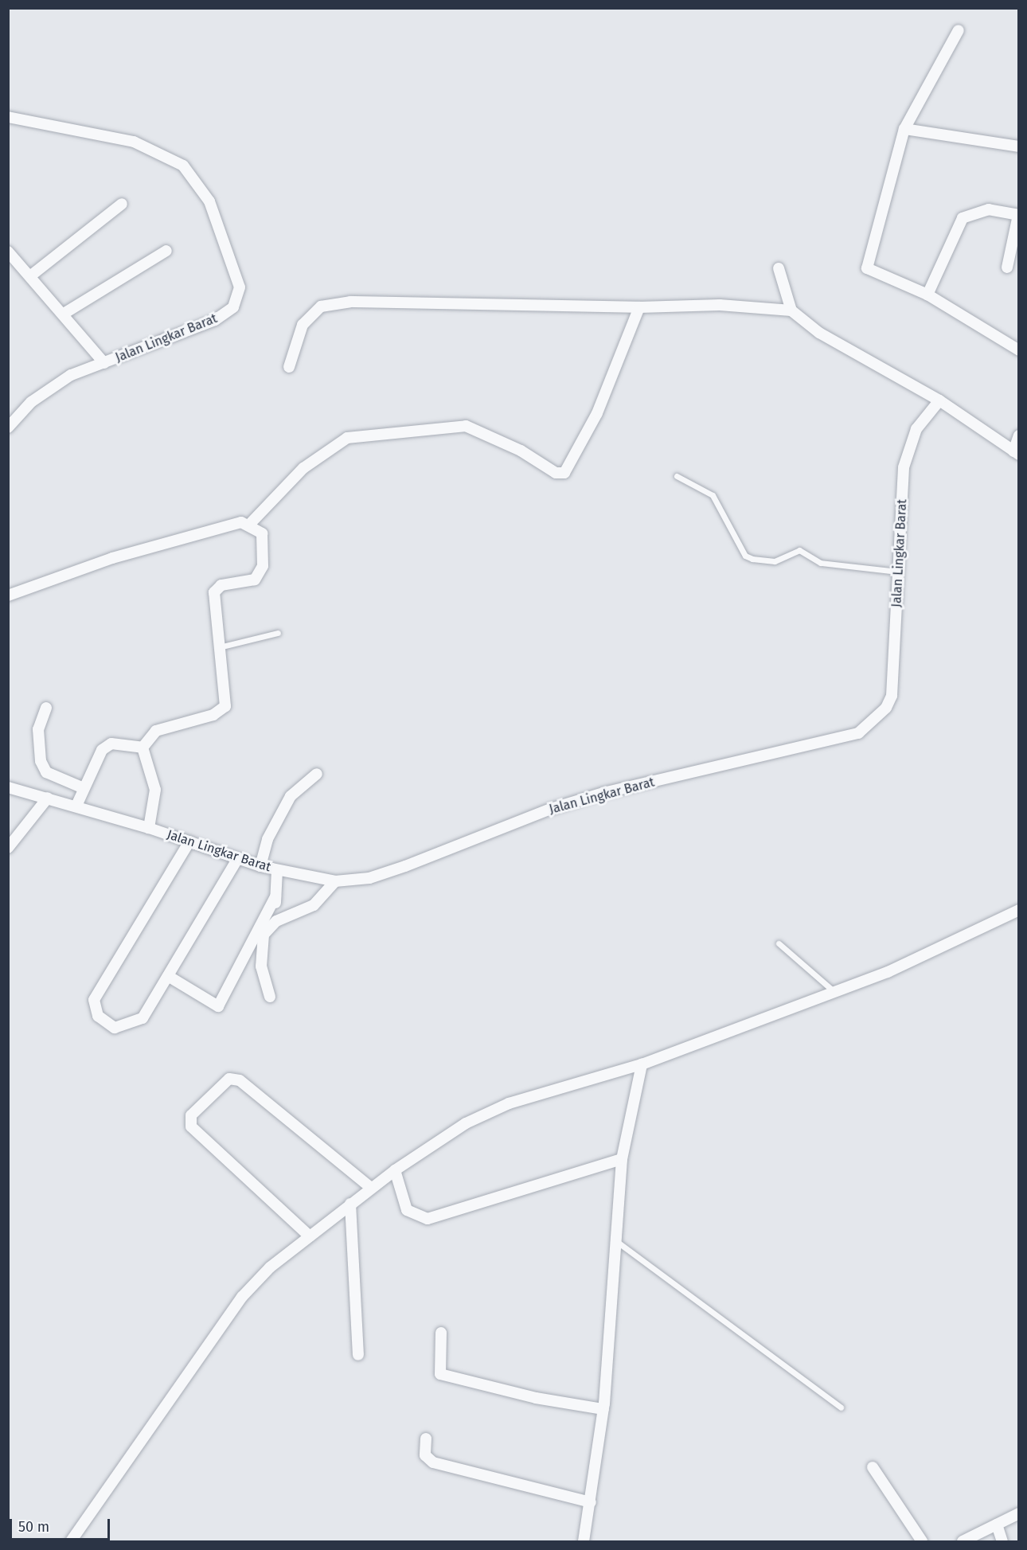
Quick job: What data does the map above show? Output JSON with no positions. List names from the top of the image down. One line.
{"streets":{"street":["Jalan Lingkar Barat"]},"scale_bar":"50 m"}
